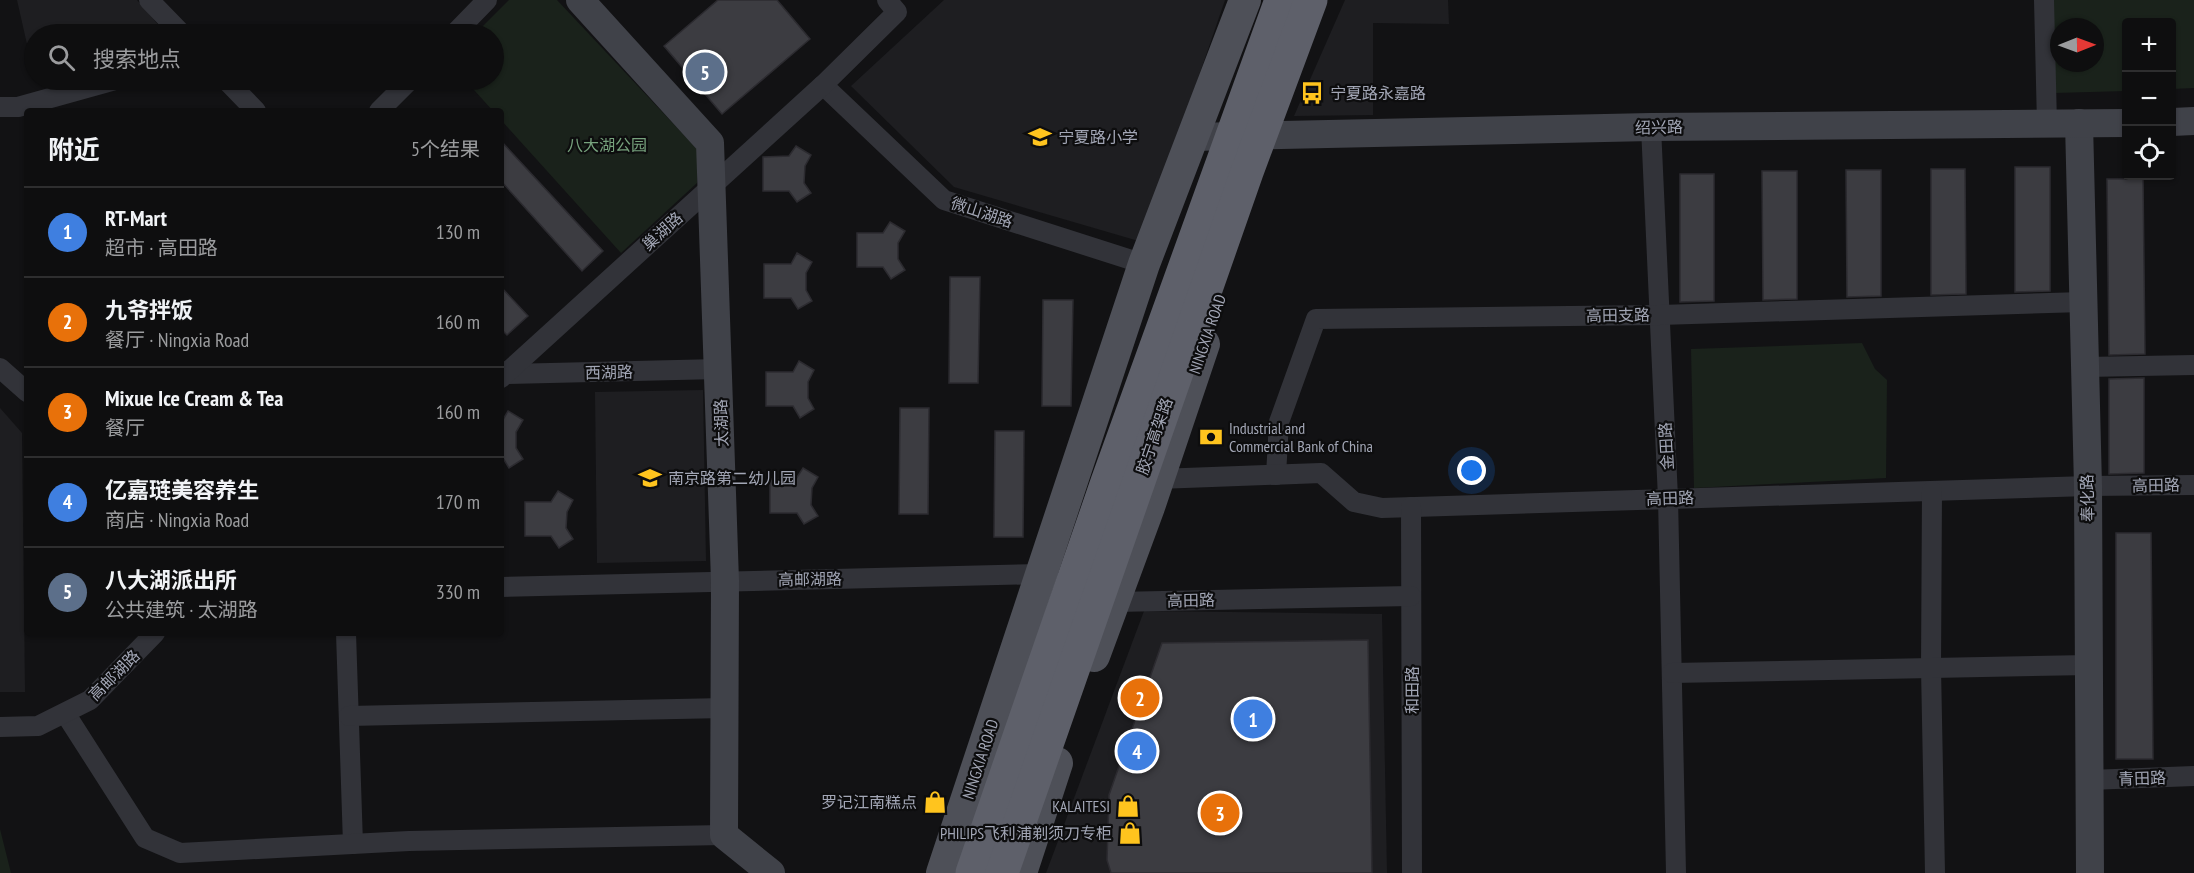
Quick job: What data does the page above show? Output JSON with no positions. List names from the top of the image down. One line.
{"streets":{"highway":["胶宁高架路"],"main road":["NINGXIA ROAD"],"street":["绍兴路","微山湖路","巢湖路","高田支路","西湖路","太湖路","金田路","高田路","奉化路","高邮湖路","和田路","青田路"]},"crossings":[["绍兴路","NINGXIA ROAD"],["绍兴路","金田路"],["绍兴路","奉化路"],["微山湖路","巢湖路"],["微山湖路","NINGXIA ROAD"],["巢湖路","太湖路"],["高田支路","金田路"],["高田支路","高田路"],["高田支路","奉化路"],["NINGXIA ROAD","高田路"],["NINGXIA ROAD","高邮湖路"],["西湖路","太湖路"],["太湖路","高邮湖路"],["金田路","高田路"],["高田路","奉化路"],["高田路","高邮湖路"],["高田路","和田路"],["奉化路","青田路"]],"parks":["八大湖公园"],"places":{"bus stop":["宁夏路永嘉路"],"school or university":["宁夏路小学","南京路第二幼儿园"],"bank":["Industrial and Commercial Bank of China"],"shop":["罗记江南糕点","KALAITESI","PHILIPS飞利浦剃须刀专柜"]},"north":"right","page":{"map_buttons":["+","−"],"search":"搜索地点","pins":["5","2","1","4","3"],"heading":["附近","5个结果"],"list":[{"mark":"1","name":"RT-Mart","note":"超市 · 高田路","value":"130 m"},{"mark":"2","name":"九爷拌饭","note":"餐厅 · Ningxia Road","value":"160 m"},{"mark":"3","name":"Mixue Ice Cream & Tea","note":"餐厅","value":"160 m"},{"mark":"4","name":"亿嘉琏美容养生","note":"商店 · Ningxia Road","value":"170 m"},{"mark":"5","name":"八大湖派出所","note":"公共建筑 · 太湖路","value":"330 m"}]}}
